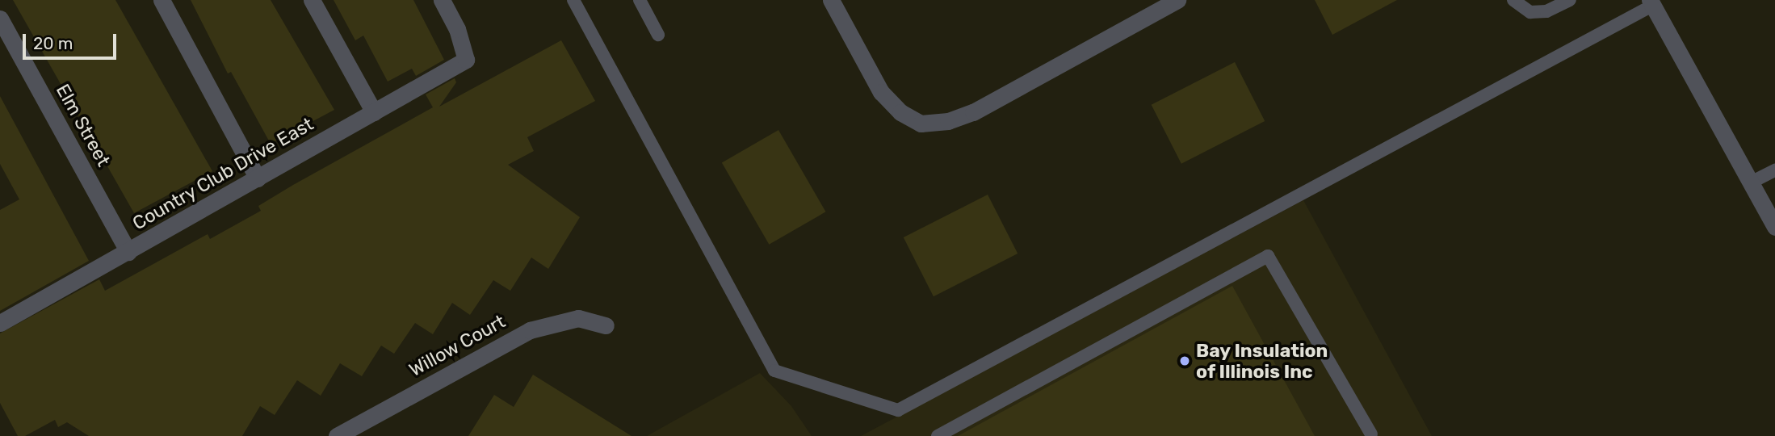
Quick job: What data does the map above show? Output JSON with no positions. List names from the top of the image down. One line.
{"streets":{"street":["Elm Street","Country Club Drive East","Willow Court"]},"crossings":[["Elm Street","Country Club Drive East"]],"places":["Bay Insulation of Illinois Inc"],"scale_bar":"20 m"}
